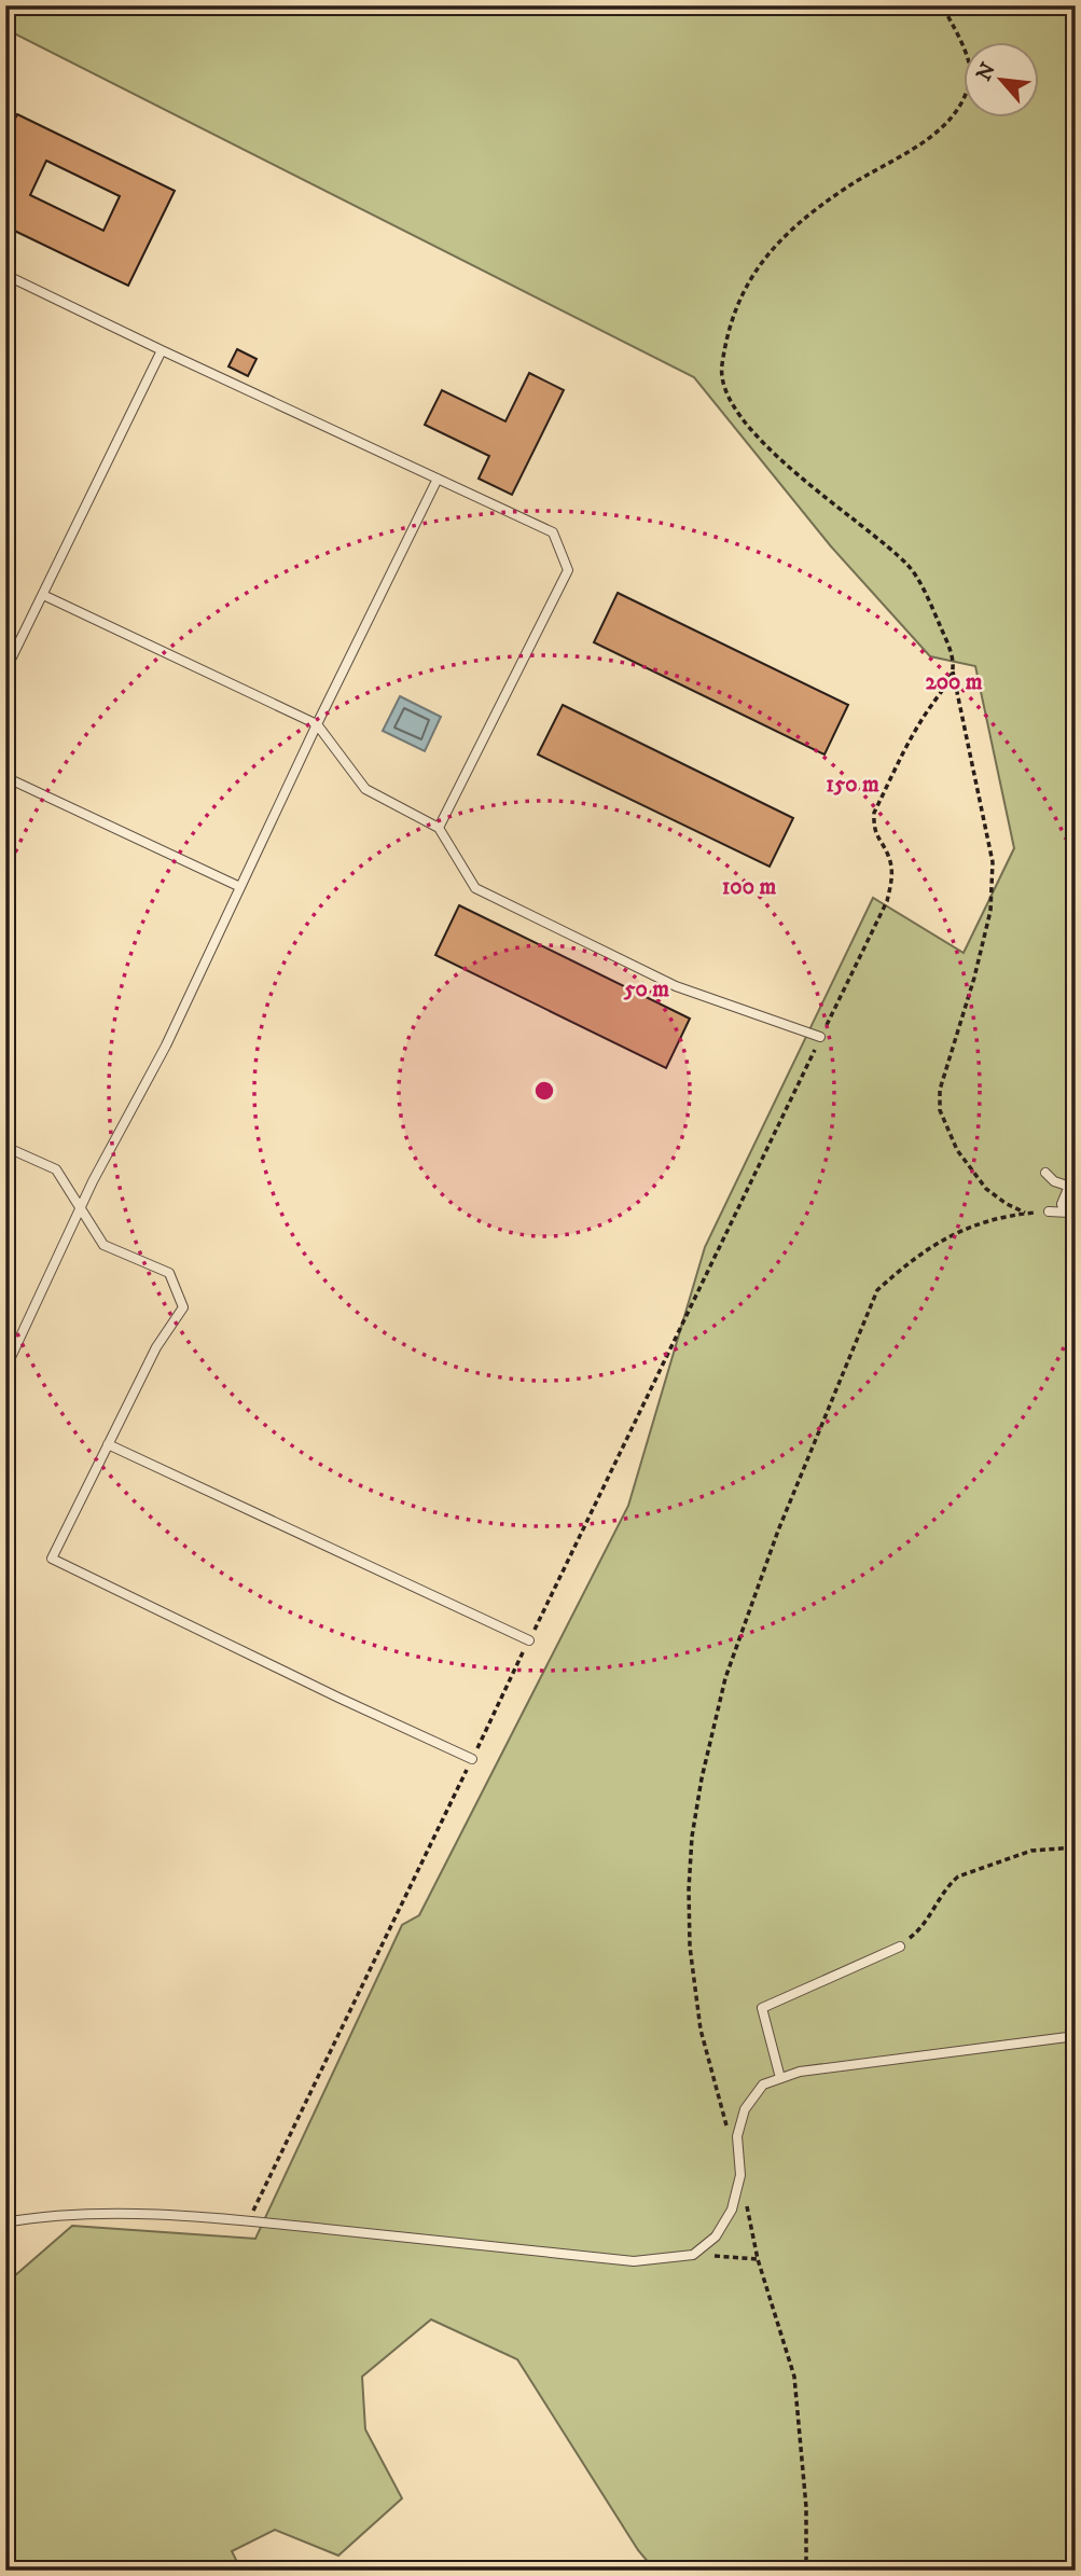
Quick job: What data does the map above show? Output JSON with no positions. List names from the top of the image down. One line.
{"north":"top left","rings":["200 m","150 m","100 m","50 m"]}
